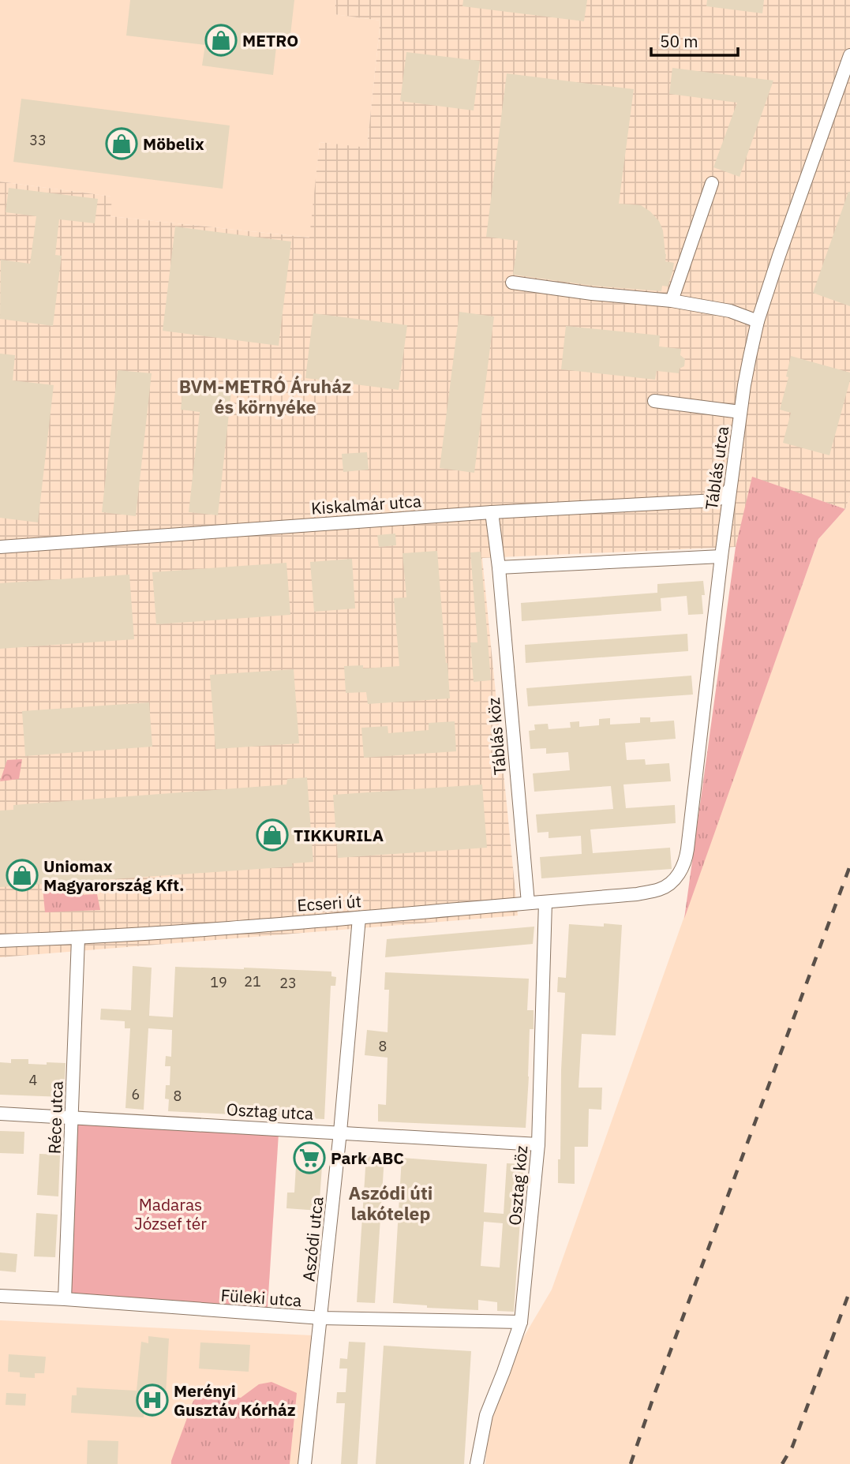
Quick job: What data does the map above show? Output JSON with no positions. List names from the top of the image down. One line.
{"streets":{"street":["Táblás utca","Kiskalmár utca","Táblás köz","Ecseri út","Osztag utca","Réce utca","Osztag köz","Aszódi utca","Füleki utca"]},"crossings":[["Táblás utca","Kiskalmár utca"],["Táblás utca","Ecseri út"],["Kiskalmár utca","Táblás köz"],["Táblás köz","Ecseri út"],["Ecseri út","Réce utca"],["Ecseri út","Osztag köz"],["Ecseri út","Aszódi utca"],["Osztag utca","Réce utca"],["Osztag utca","Osztag köz"],["Osztag utca","Aszódi utca"],["Réce utca","Füleki utca"],["Osztag köz","Füleki utca"],["Aszódi utca","Füleki utca"]],"districts":["BVM-METRÓ Áruház és környéke","Aszódi úti lakótelep"],"parks":["Madaras József tér"],"places":{"shop":["METRO","Möbelix","TIKKURILA","Uniomax Magyarország Kft."],"supermarket":["Park ABC"],"hospital":["Merényi Gusztáv Kórház"]},"house_numbers":["33","21","19","23","8","4","6","8"],"scale_bar":"50 m"}
